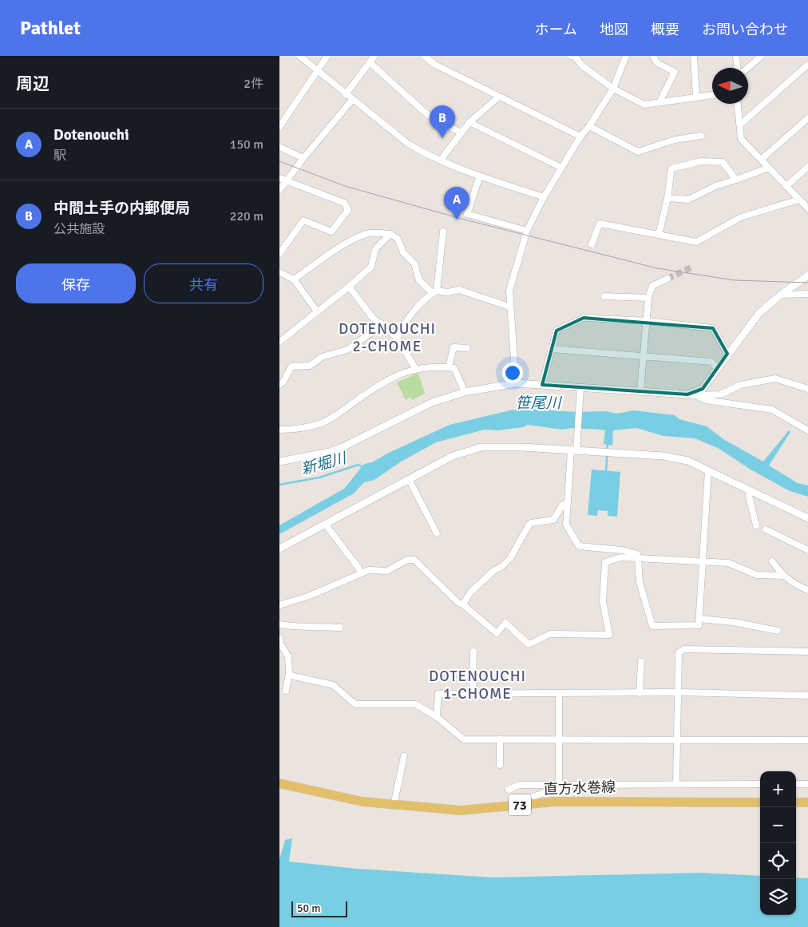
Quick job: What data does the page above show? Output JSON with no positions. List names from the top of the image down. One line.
{"streets":{"main road":["直方水巻線","73"]},"districts":["DOTENOUCHI 2-CHOME","DOTENOUCHI 1-CHOME"],"water":["笹尾川","新堀川"],"scale_bar":"50 m","north":"left","page":{"header":"Pathlet","nav":["ホーム","地図","概要","お問い合わせ"],"heading":["周辺","2件"],"pins":["B","A"],"list":[{"mark":"A","name":"Dotenouchi","note":"駅","value":"150 m"},{"mark":"B","name":"中間土手の内郵便局","note":"公共施設","value":"220 m"}],"buttons":["保存","共有"],"map_buttons":["+","−"],"scale":"50 m"}}
